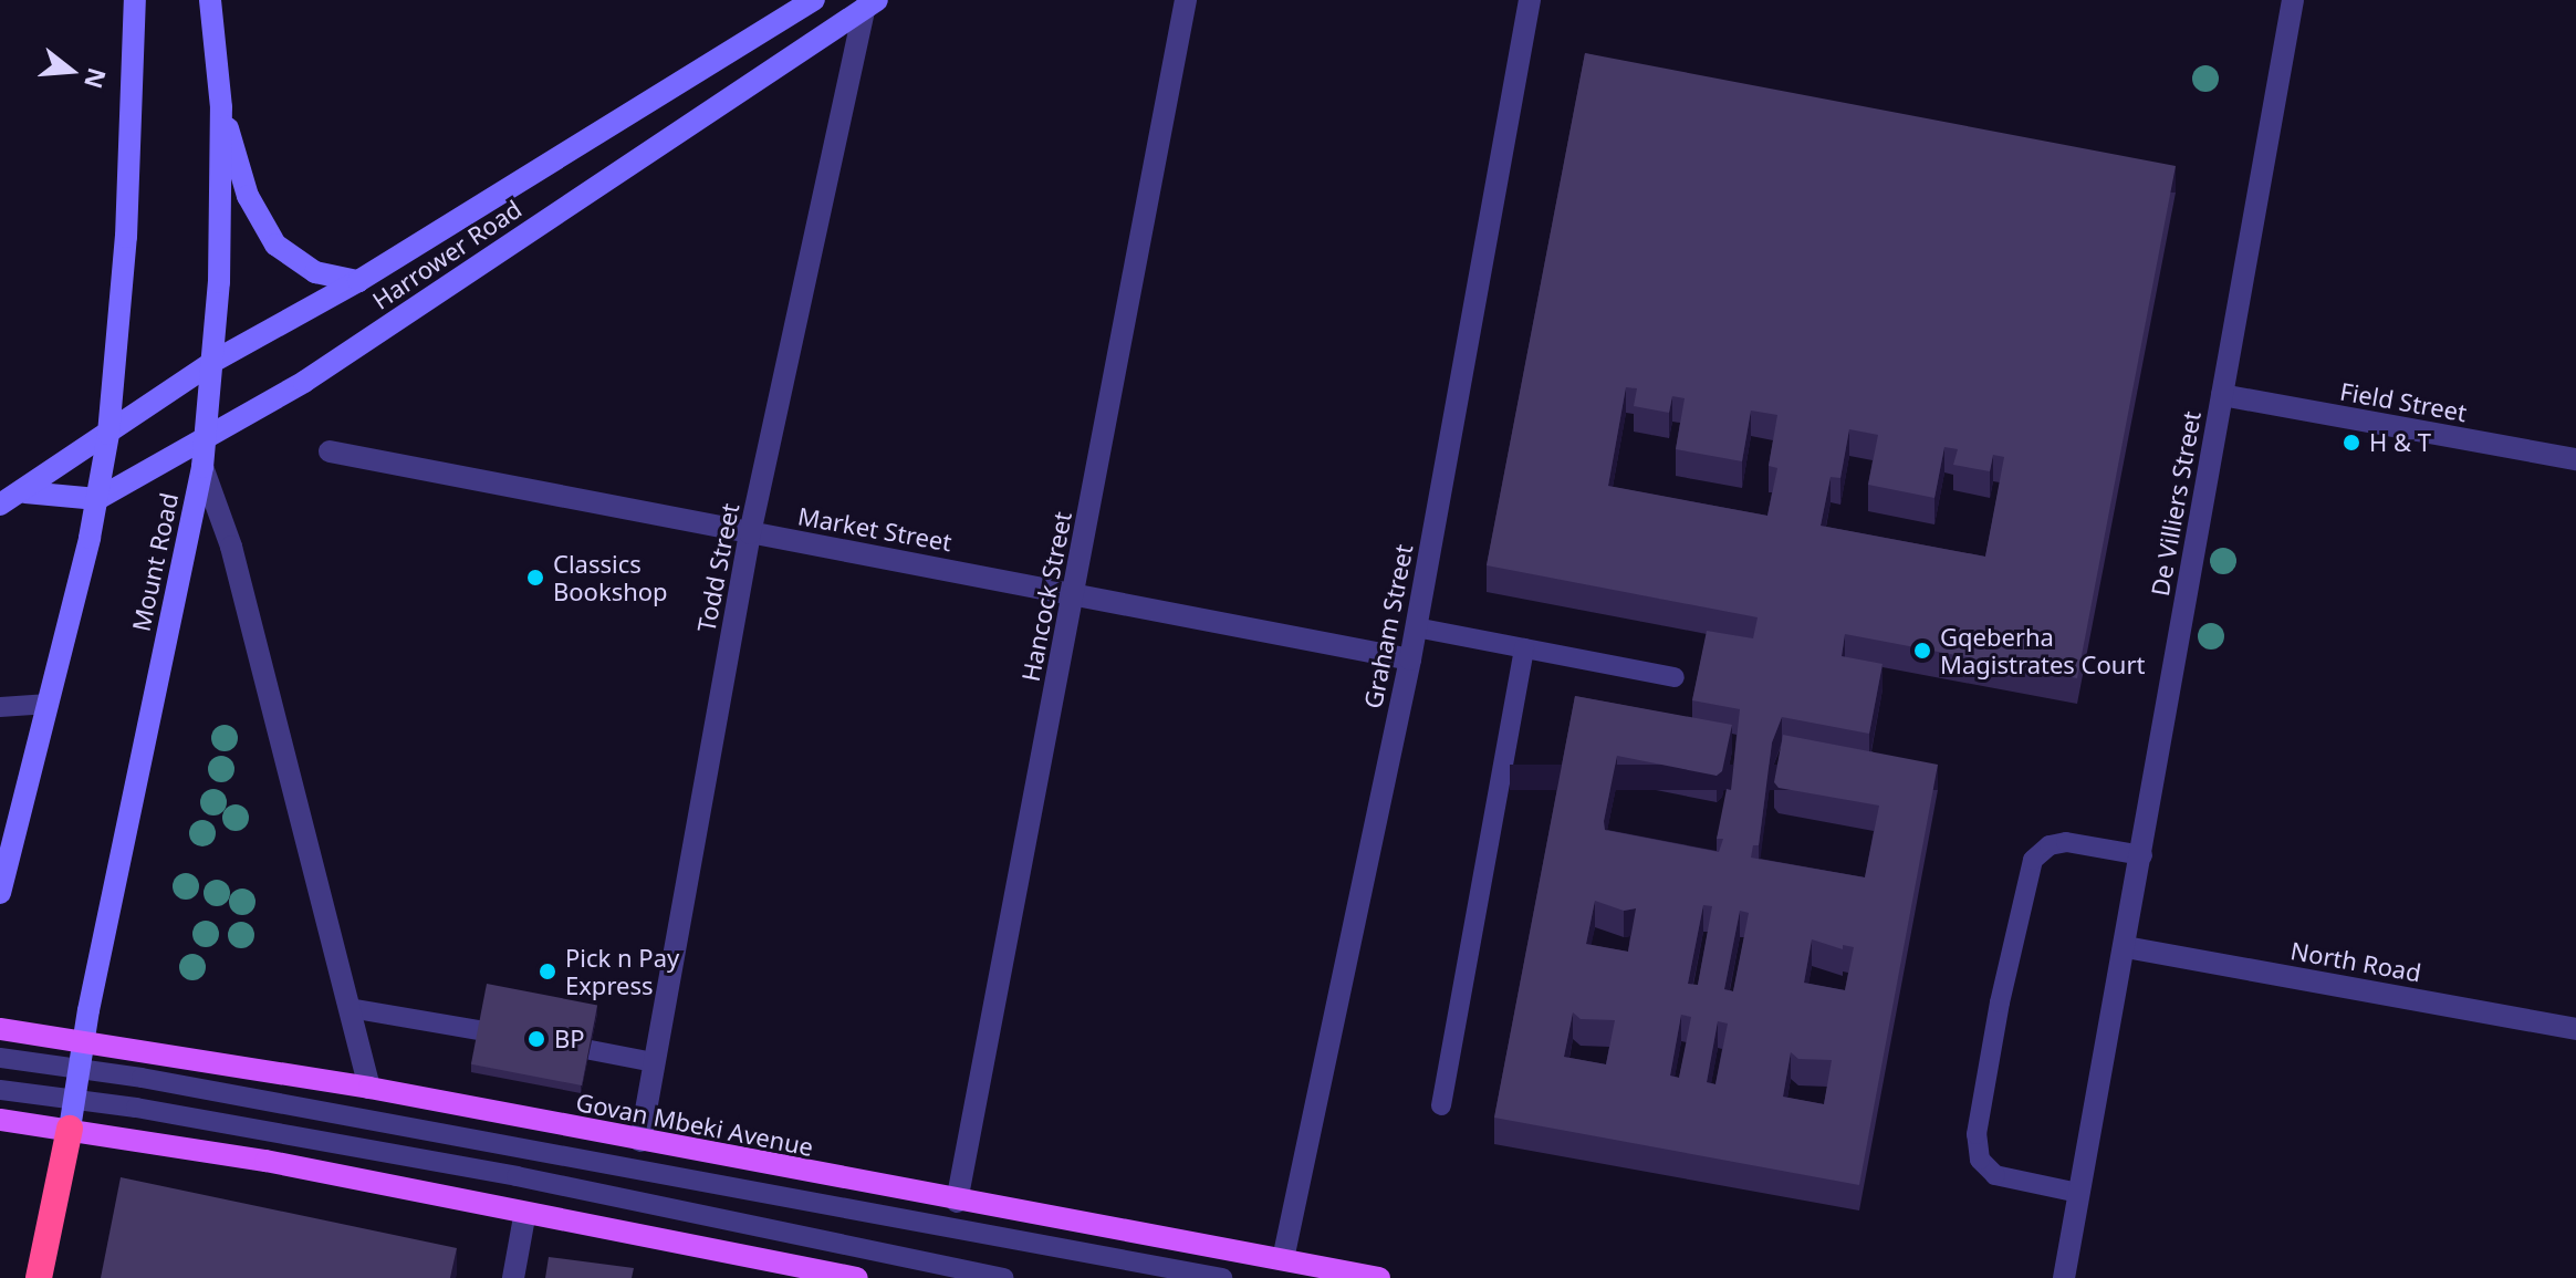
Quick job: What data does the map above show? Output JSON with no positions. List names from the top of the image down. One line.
{"streets":{"main road":["Harrower Road","Mount Road","Govan Mbeki Avenue"],"street":["Field Street","De Villiers Street","Market Street","Todd Street","Hancock Street","Graham Street","North Road"]},"crossings":[["Harrower Road","Mount Road"],["Harrower Road","Todd Street"],["Field Street","De Villiers Street"],["De Villiers Street","North Road"],["Market Street","Todd Street"],["Market Street","Hancock Street"],["Market Street","Graham Street"],["Mount Road","Govan Mbeki Avenue"],["Todd Street","Govan Mbeki Avenue"],["Hancock Street","Govan Mbeki Avenue"],["Graham Street","Govan Mbeki Avenue"]],"places":["H & T","Classics Bookshop","Gqeberha Magistrates Court","Pick n Pay Express","BP"],"north":"right"}
